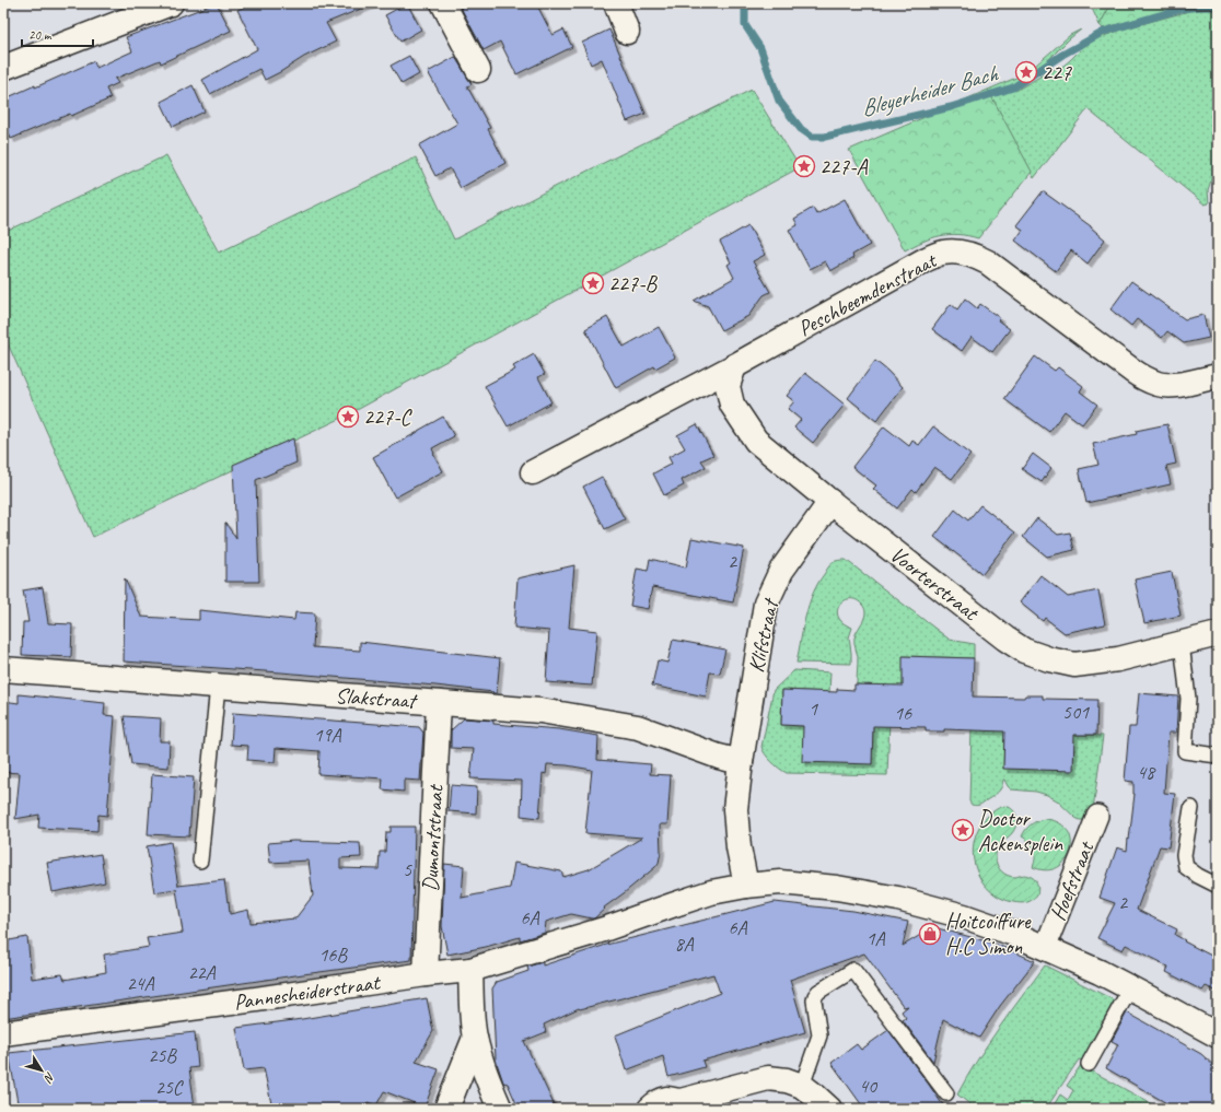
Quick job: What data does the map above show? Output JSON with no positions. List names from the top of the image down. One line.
{"streets":{"street":["Peschbeemdenstraat","Voorterstraat","Klifstraat","Slakstraat","Dumontstraat","Hoefstraat","Pannesheiderstraat"]},"crossings":[["Peschbeemdenstraat","Voorterstraat"],["Voorterstraat","Klifstraat"],["Klifstraat","Slakstraat"],["Slakstraat","Dumontstraat"],["Dumontstraat","Pannesheiderstraat"]],"water":["Bleyerheider Bach"],"places":{"place":["227","227-A","227-B","227-C","Doctor Ackensplein"],"shop":["Hoitcoiffure H.C Simon"]},"house_numbers":["2","1","501","16","19A","48","5","2","6A","6A","1A","8A","16B","22A","24A","25B","40","25C"],"scale_bar":"20 m","north":"bottom right"}
